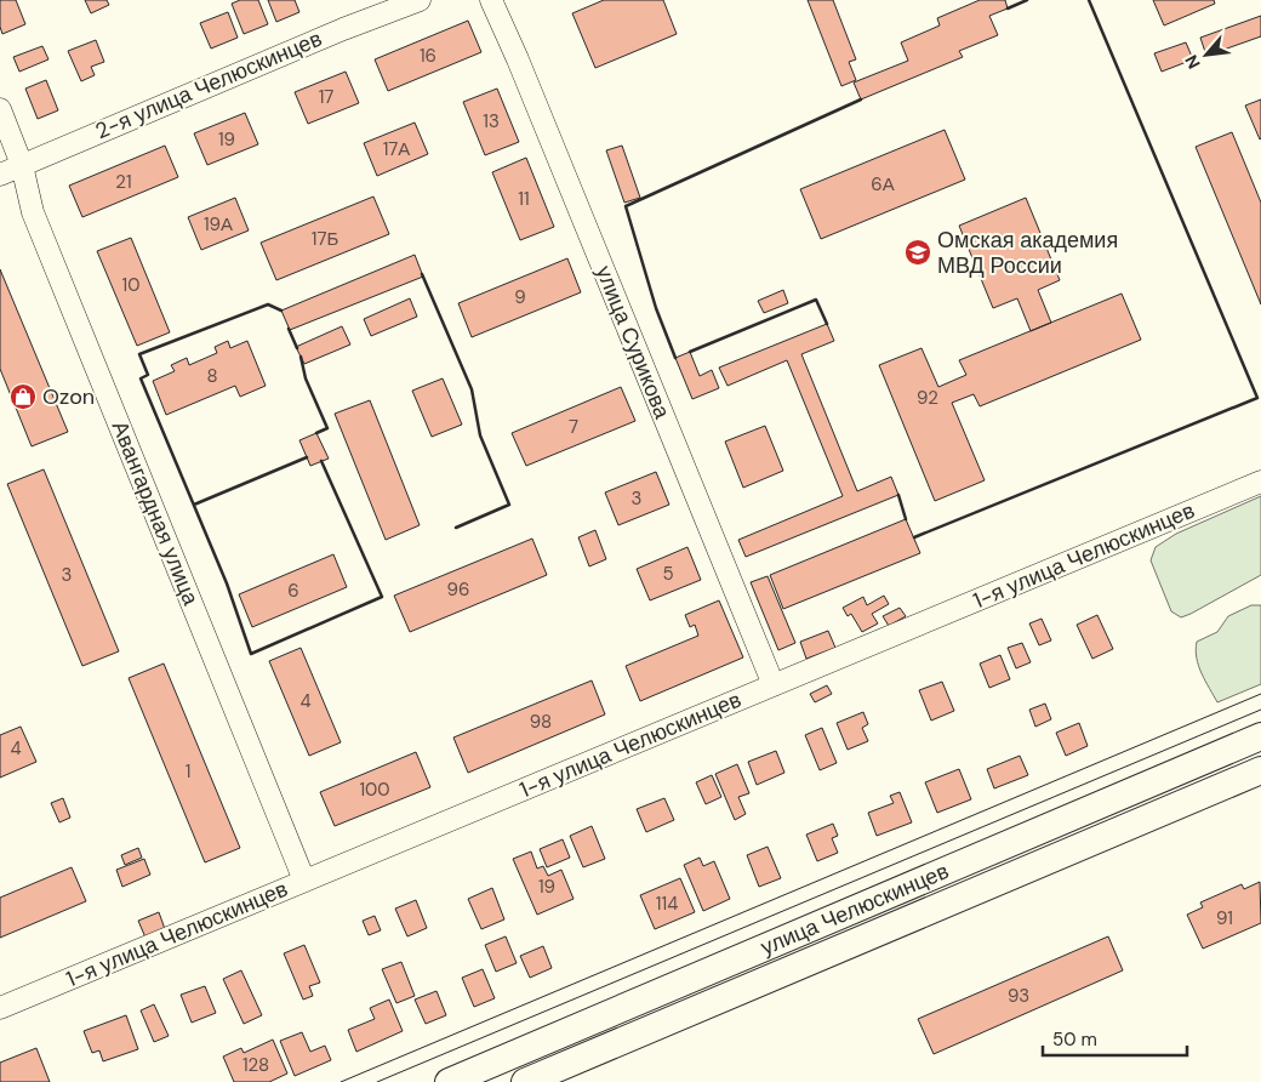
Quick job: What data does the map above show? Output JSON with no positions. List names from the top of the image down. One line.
{"streets":{"main road":["улица Челюскинцев"],"street":["2-я улица Челюскинцев","улица Сурикова","Авангардная улица","1-я улица Челюскинцев"]},"crossings":[["2-я улица Челюскинцев","Авангардная улица"],["улица Сурикова","1-я улица Челюскинцев"],["Авангардная улица","1-я улица Челюскинцев"]],"places":{"school or university":["Омская академия МВД России"],"shop":["Ozon"]},"house_numbers":["16","17","13","19","17А","21","6А","11","19А","17Б","10","9","8","92","7","3","5","3","96","6","4","98","4","1","100","19","114","91","93","128"],"scale_bar":"50 m","north":"bottom left"}
